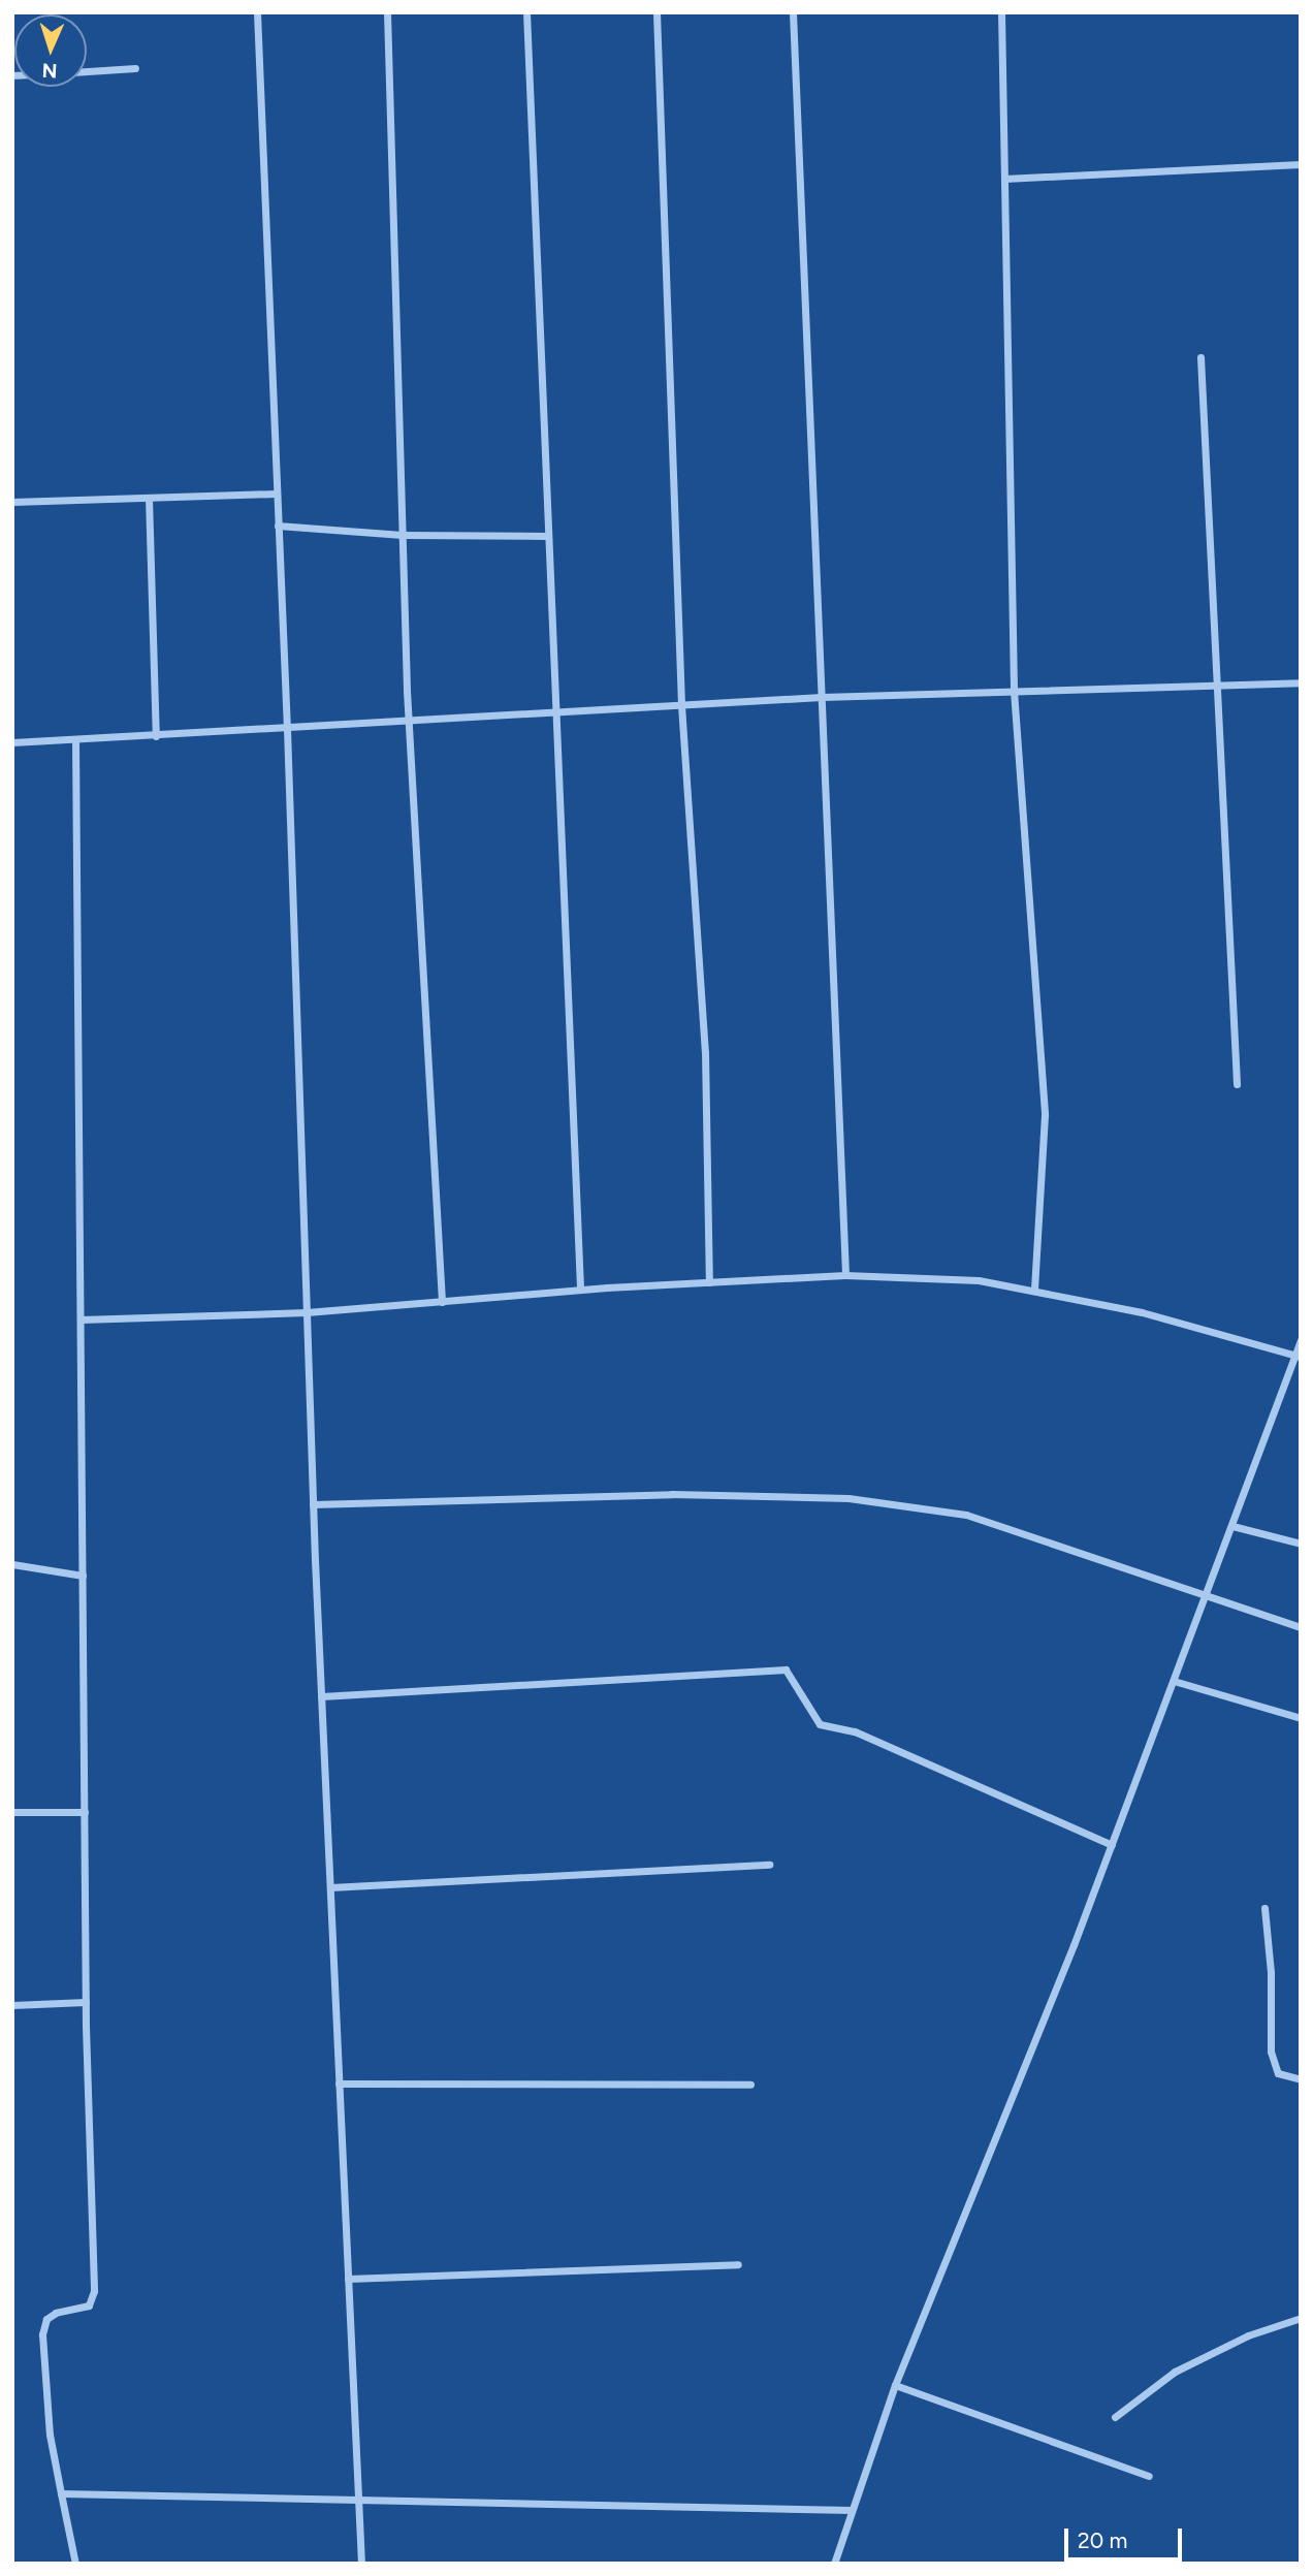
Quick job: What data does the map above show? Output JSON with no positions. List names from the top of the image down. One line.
{"scale_bar":"20 m","north":"bottom"}
